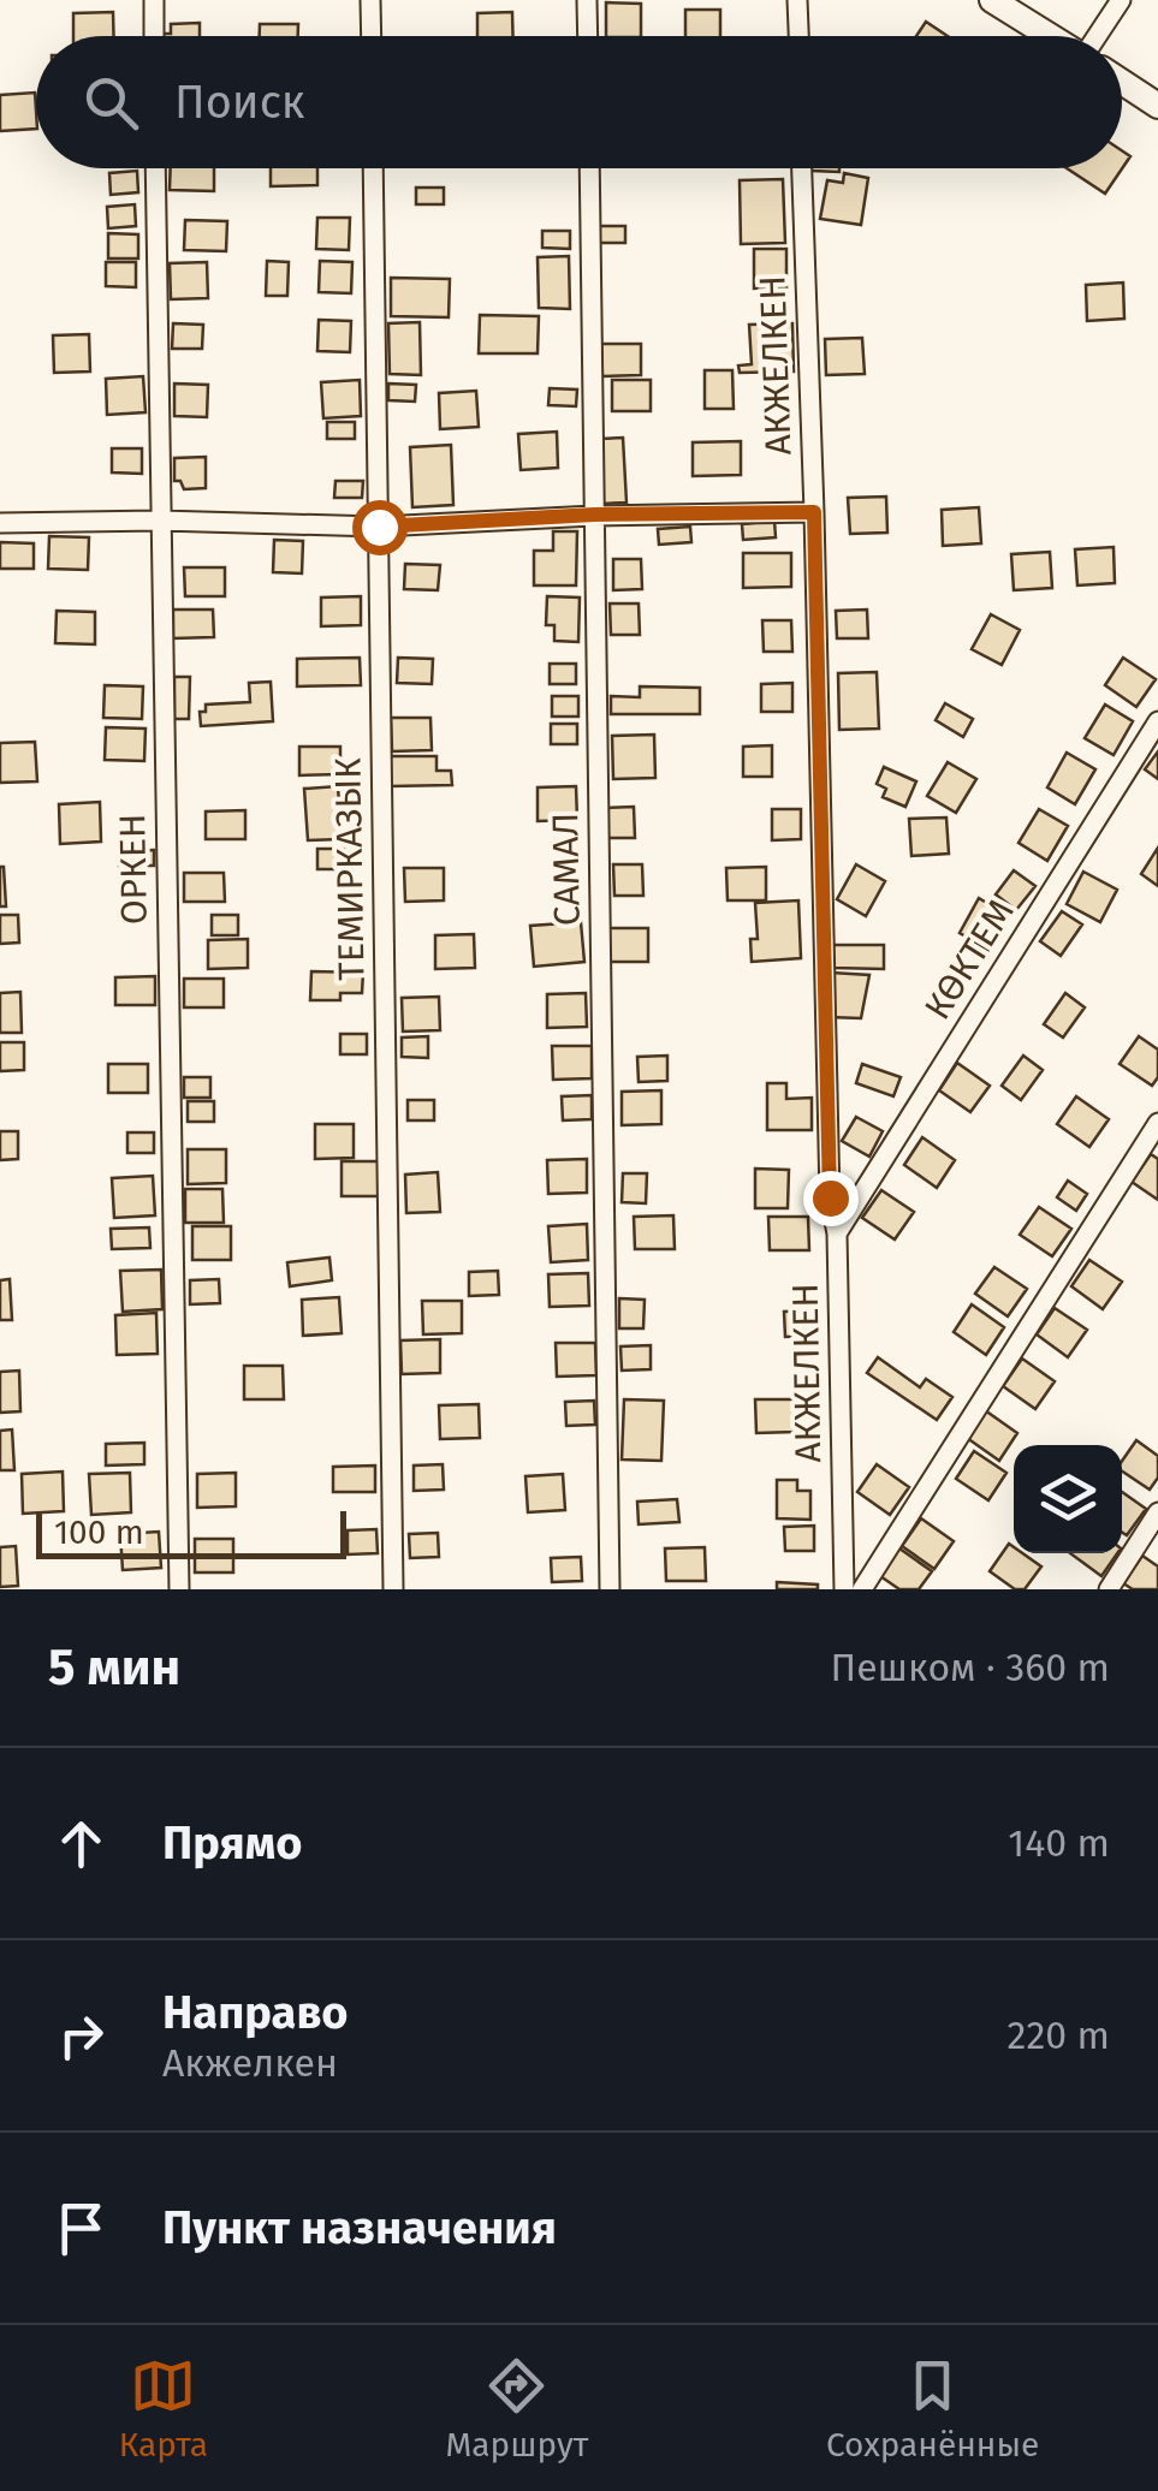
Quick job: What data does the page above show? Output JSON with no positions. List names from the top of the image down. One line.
{"streets":{"street":["АКЖЕЛКЕН","ОРКЕН","ТЕМИРКАЗЫК","САМАЛ","КӨКТЕМ"]},"crossings":[["АКЖЕЛКЕН","КӨКТЕМ"]],"scale_bar":"100 m","page":{"search":"Поиск","scale":"100 m","heading":["5 мин","Пешком · 360 m"],"list":[["Прямо","140 m"],["Направо","Акжелкен","220 m"],"Пункт назначения"],"nav":["Карта","Маршрут","Сохранённые"]}}
